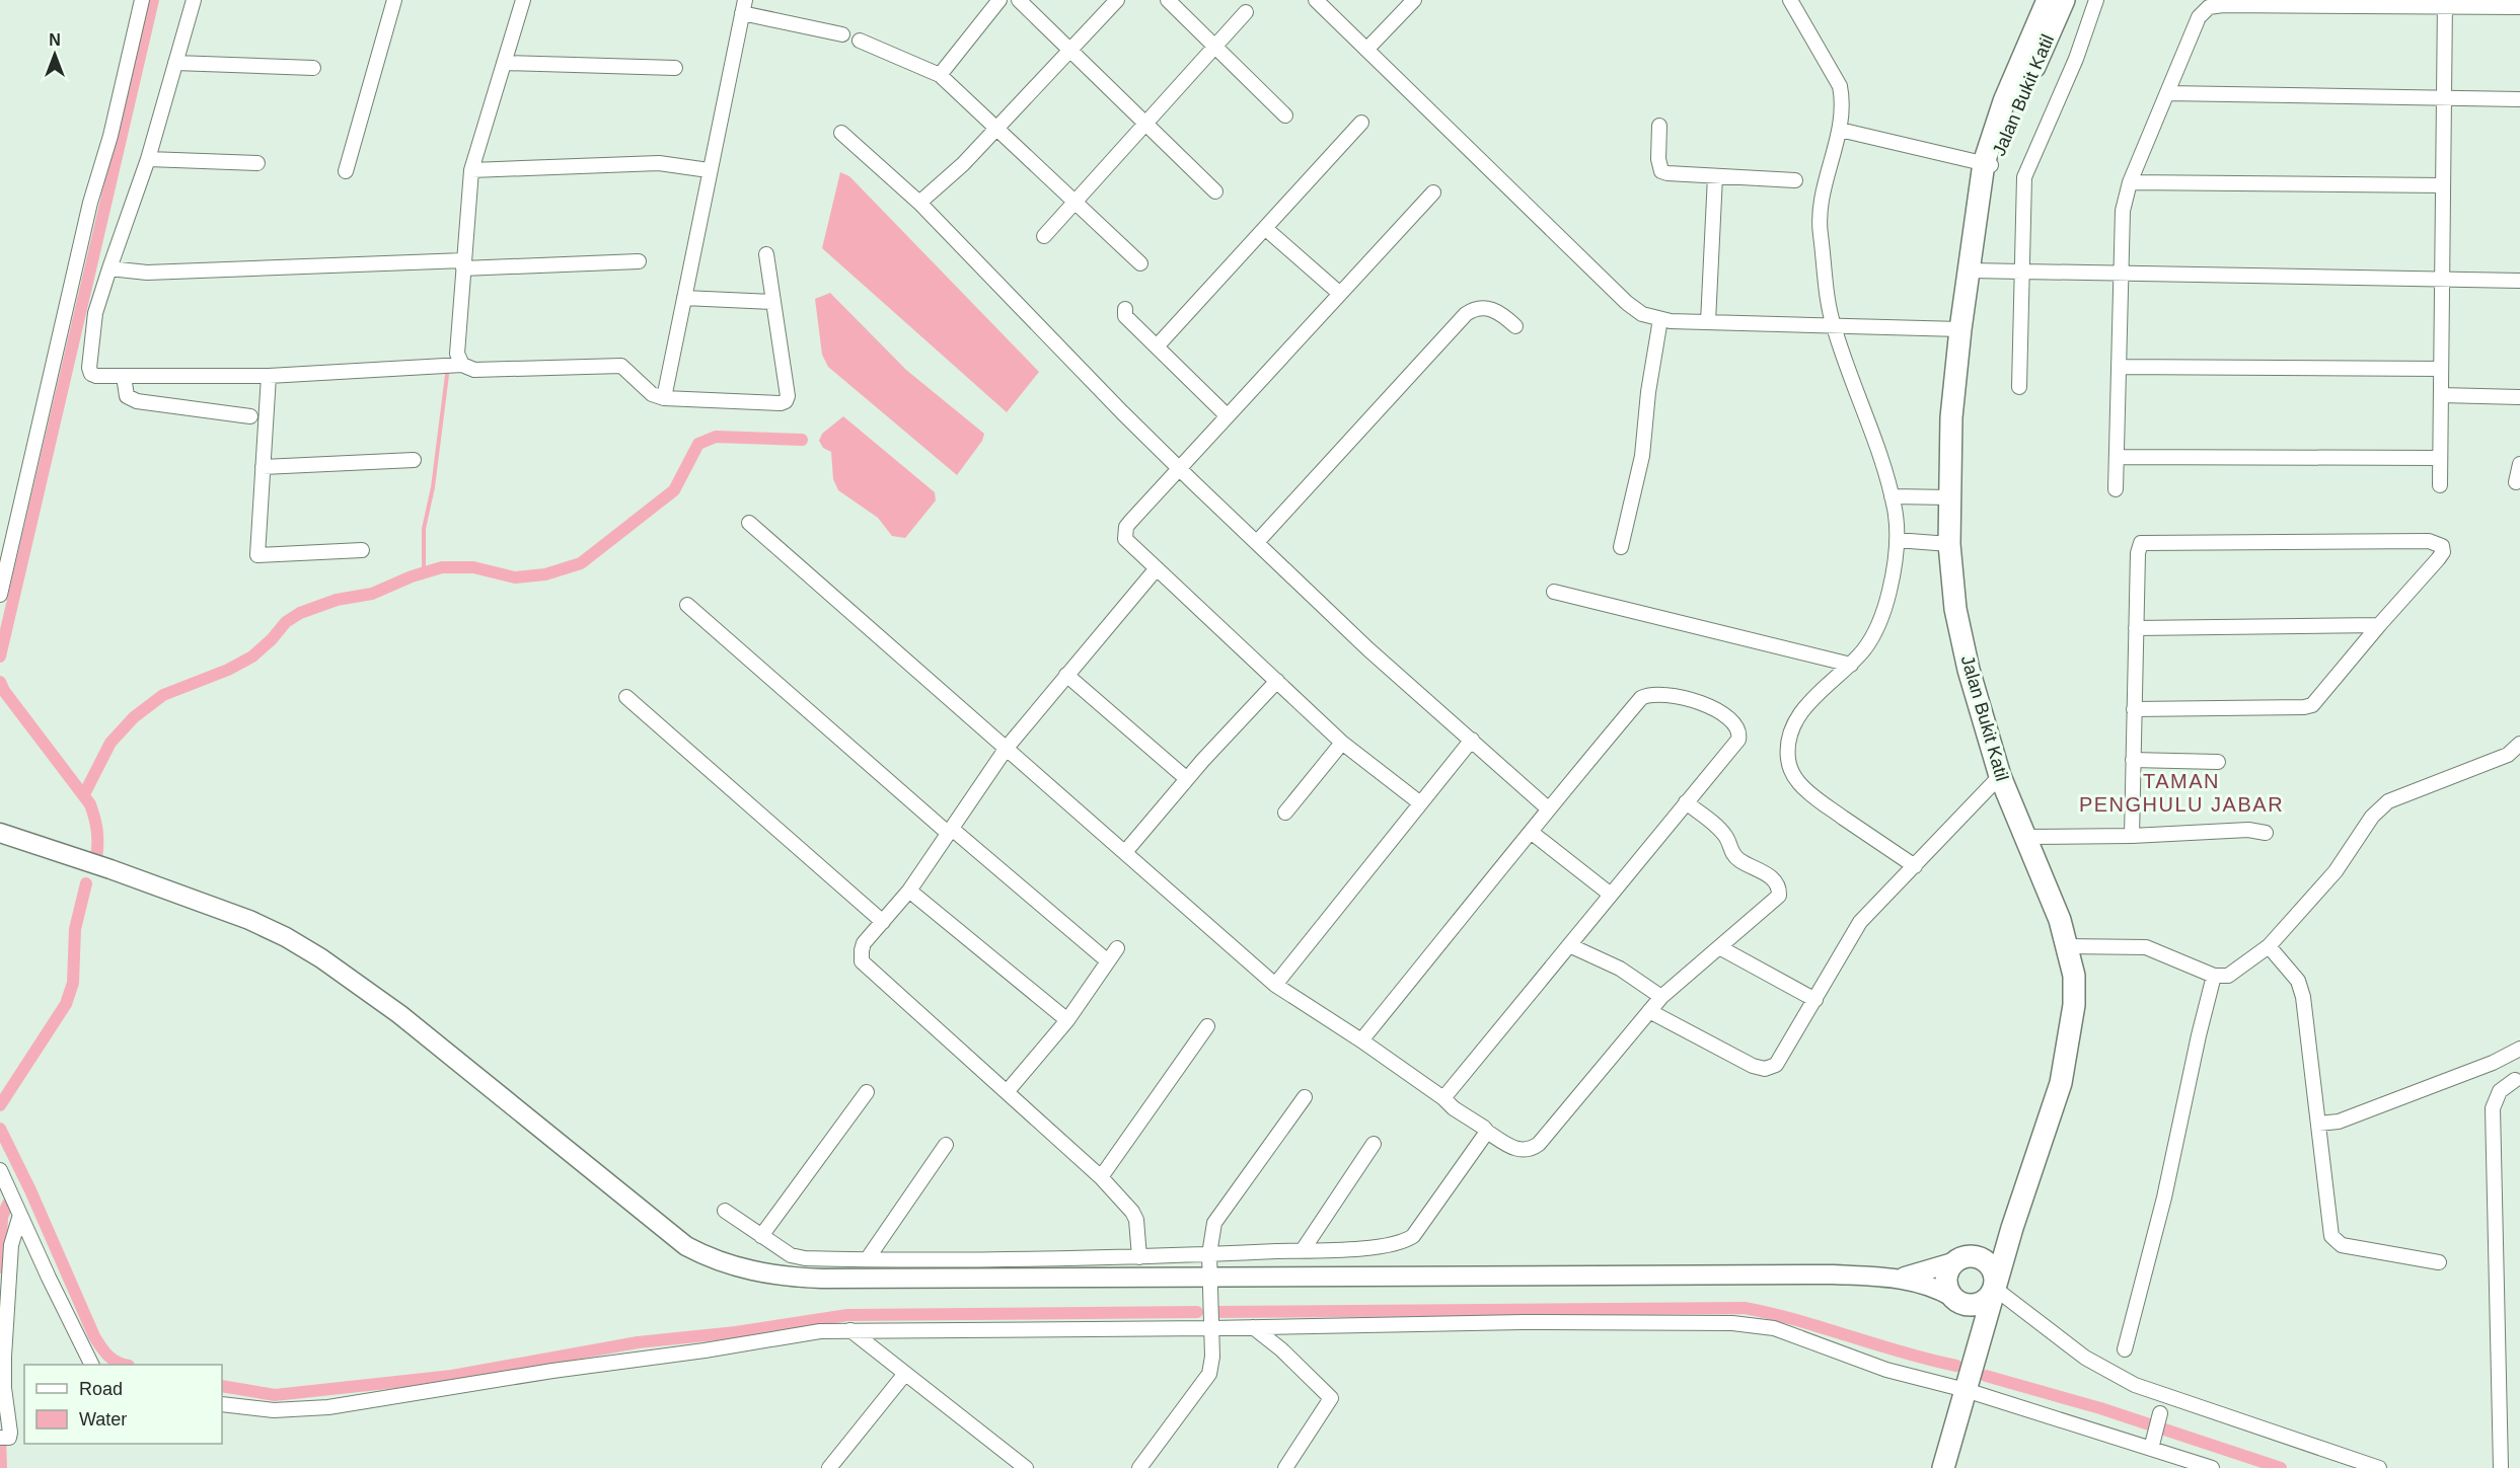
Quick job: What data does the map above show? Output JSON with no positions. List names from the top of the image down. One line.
{"streets":{"main road":["Jalan Bukit Katil"]},"districts":["TAMAN PENGHULU JABAR"],"legend":["Road","Water"],"north":"top"}
